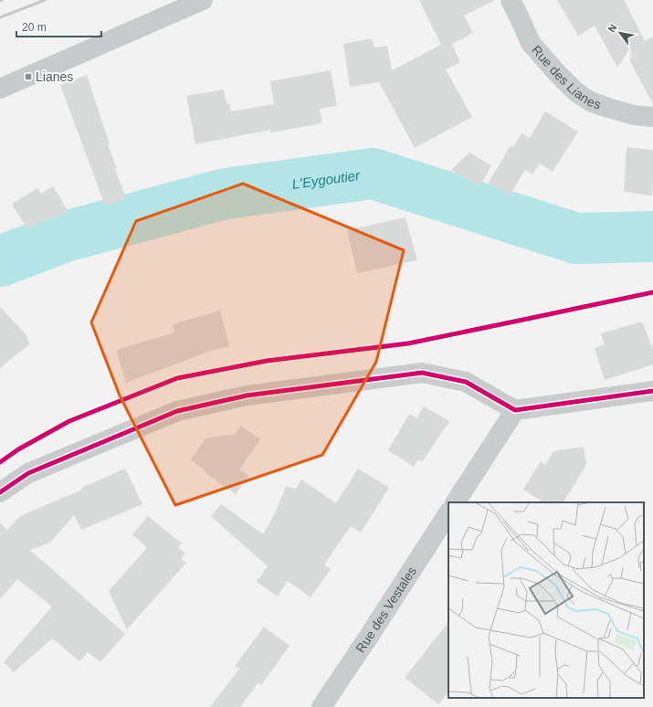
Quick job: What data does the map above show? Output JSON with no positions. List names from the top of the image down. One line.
{"streets":{"street":["Rue des Lianes","Rue des Vestales"]},"water":["L'Eygoutier"],"places":{"transit":["Lianes"]},"scale_bar":"20 m","north":"top left"}
